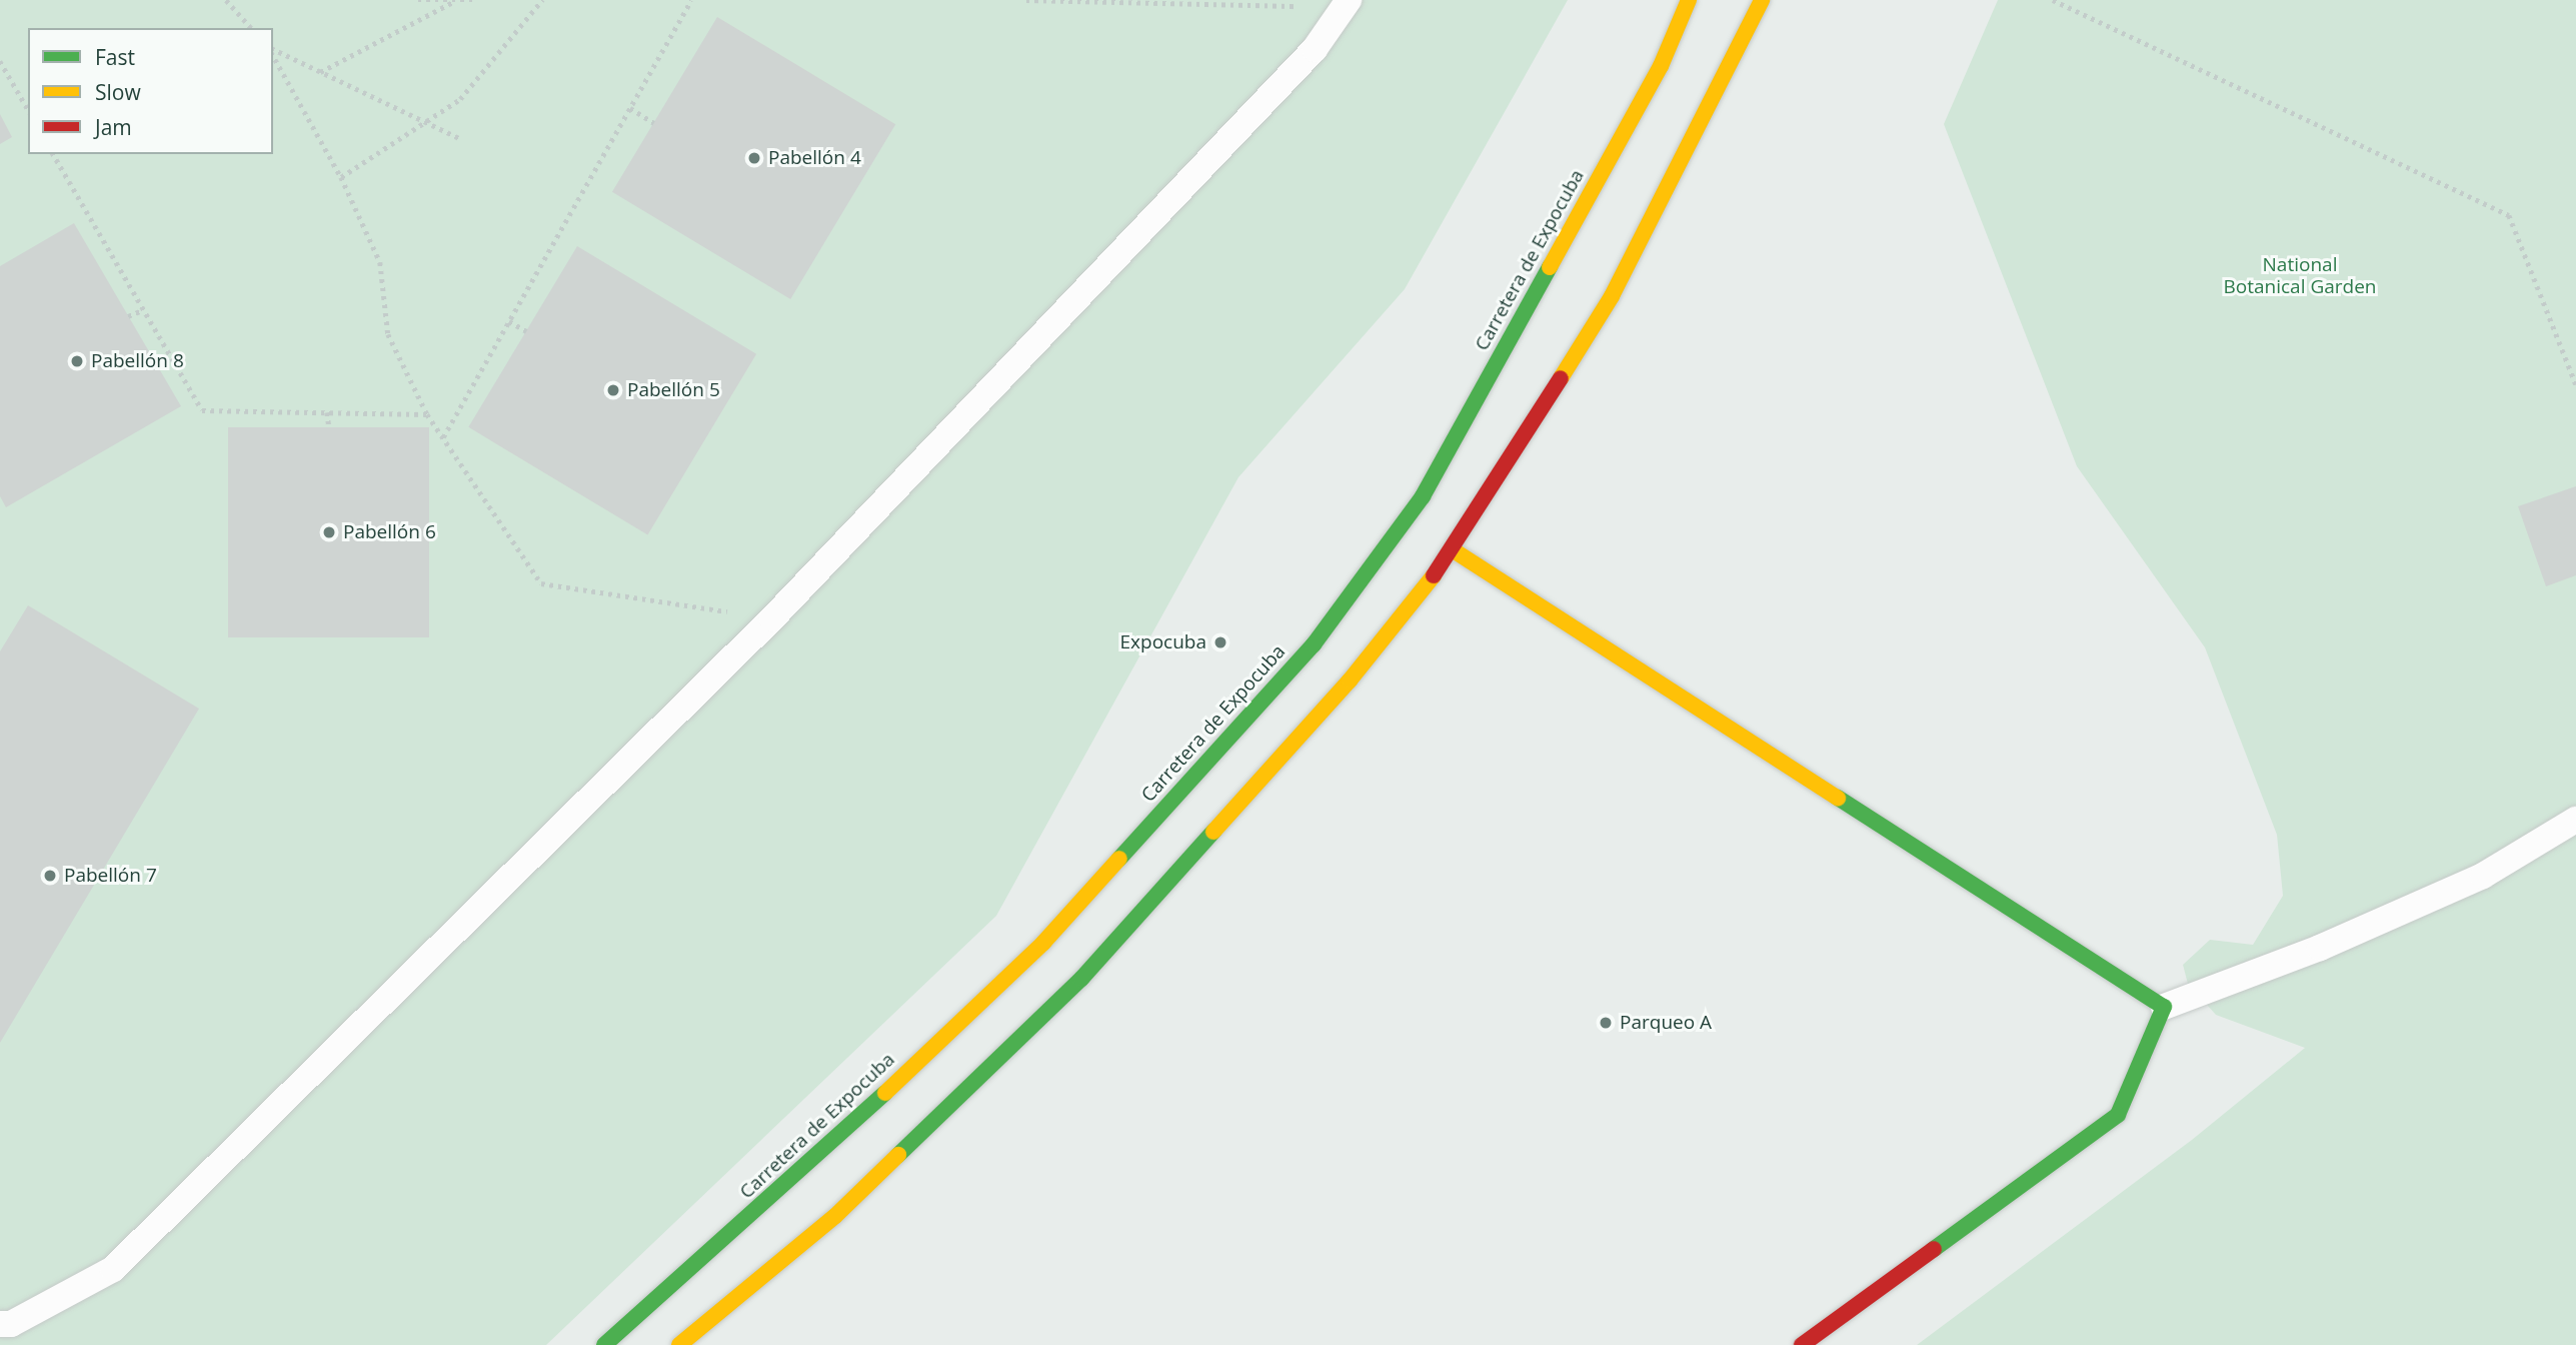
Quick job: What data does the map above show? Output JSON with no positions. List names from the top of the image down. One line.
{"streets":{"main road":["Carretera de Expocuba"]},"parks":["National Botanical Garden"],"places":["Pabellón 4","Pabellón 8","Pabellón 5","Pabellón 6","Expocuba","Pabellón 7","Parqueo A"],"legend":["Fast","Slow","Jam"]}
